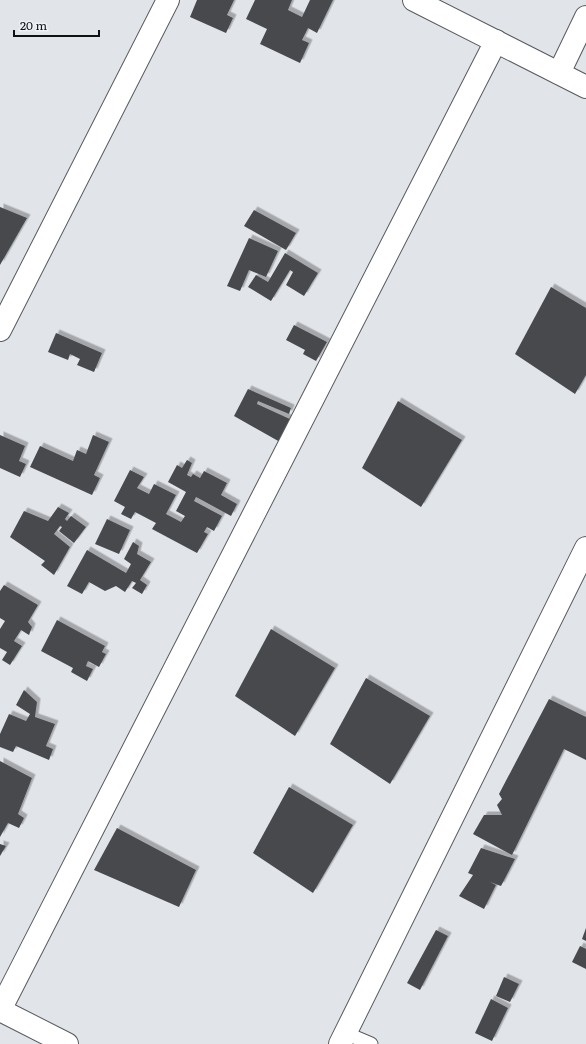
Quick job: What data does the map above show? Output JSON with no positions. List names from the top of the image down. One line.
{"scale_bar":"20 m"}
